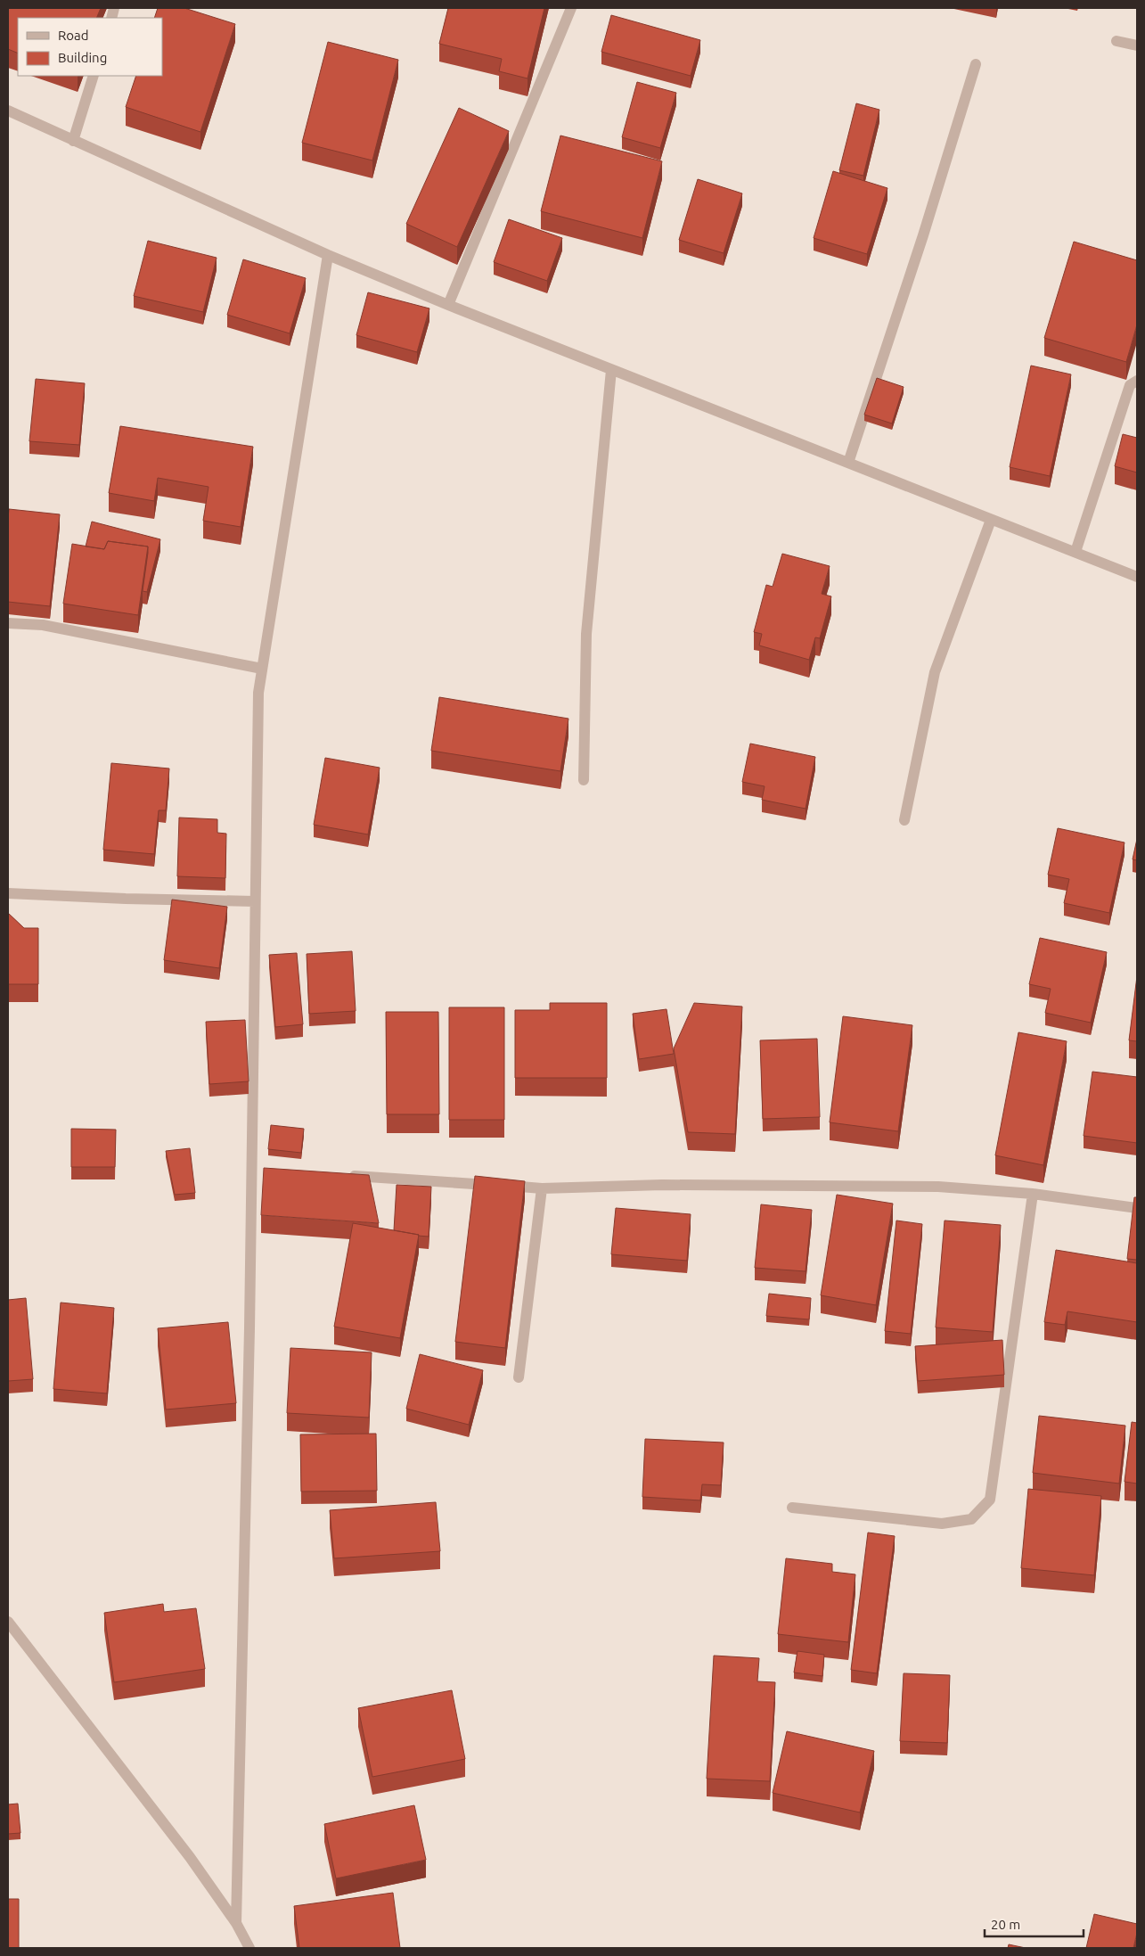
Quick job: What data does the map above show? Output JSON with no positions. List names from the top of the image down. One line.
{"legend":["Road","Building"],"scale_bar":"20 m"}
